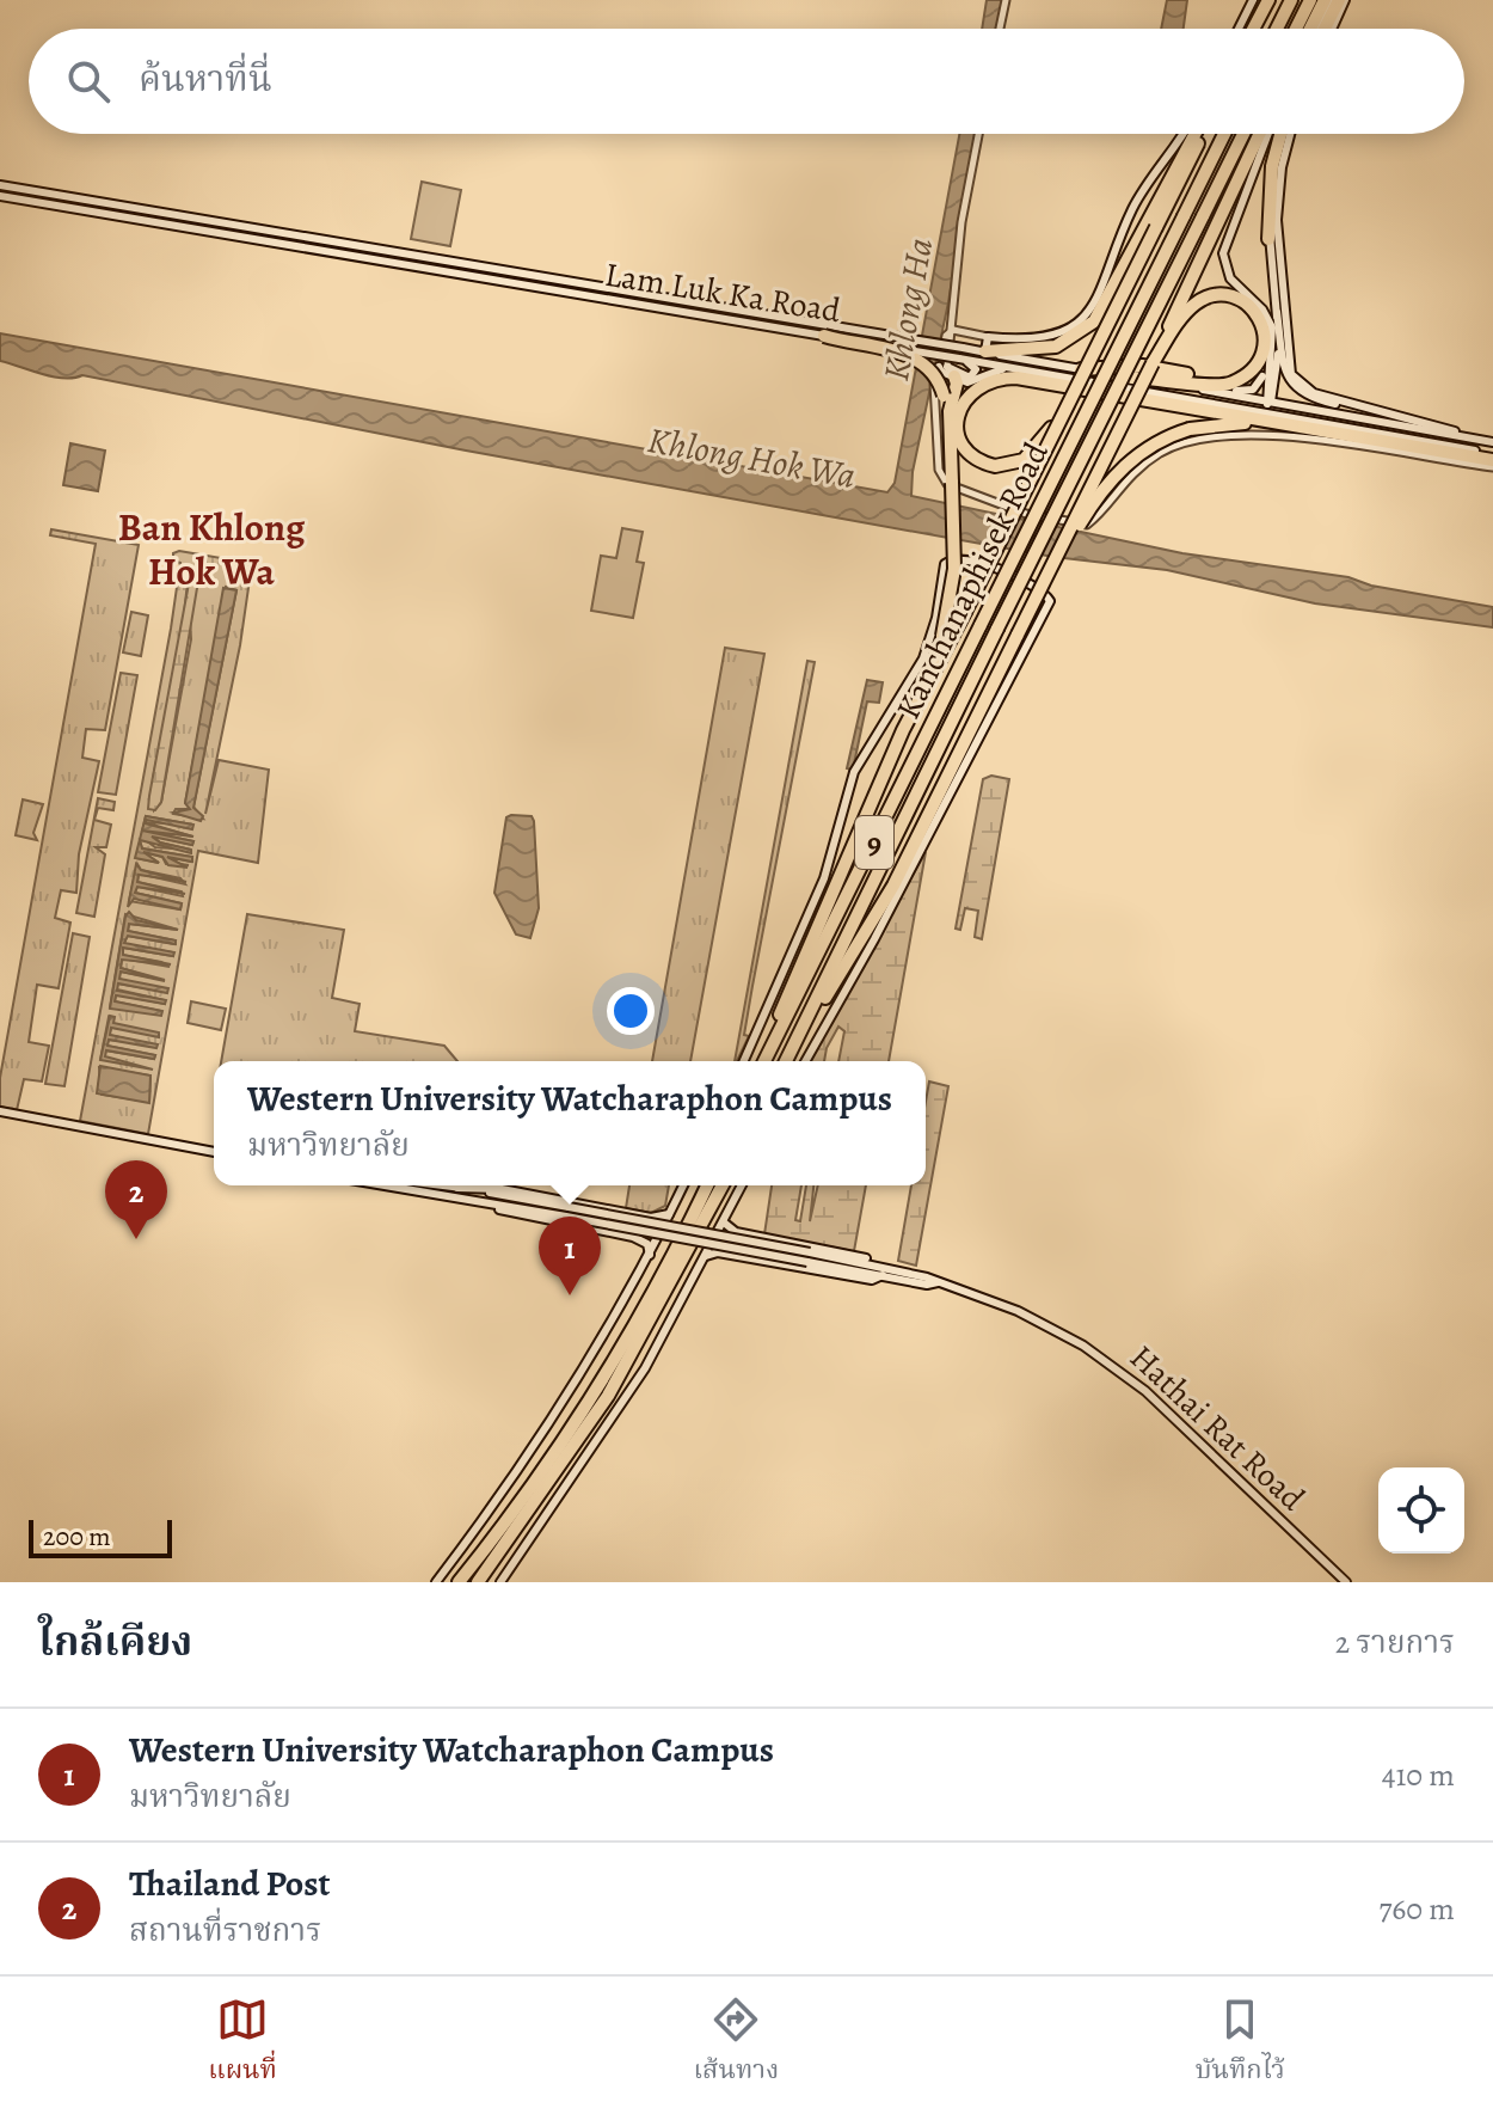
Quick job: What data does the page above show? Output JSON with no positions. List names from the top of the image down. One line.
{"streets":{"highway":["Kanchanaphisek Road","9"],"main road":["Lam Luk Ka Road","Hathai Rat Road"]},"districts":["Ban Khlong Hok Wa"],"water":["Khlong Ha","Khlong Hok Wa"],"scale_bar":"200 m","page":{"search":"ค้นหาที่นี่","popup":["Western University Watcharaphon Campus","มหาวิทยาลัย"],"pins":["2","1"],"scale":"200 m","heading":["ใกล้เคียง","2 รายการ"],"list":[{"mark":"1","name":"Western University Watcharaphon Campus","note":"มหาวิทยาลัย","value":"410 m"},{"mark":"2","name":"Thailand Post","note":"สถานที่ราชการ","value":"760 m"}],"nav":["แผนที่","เส้นทาง","บันทึกไว้"]}}
